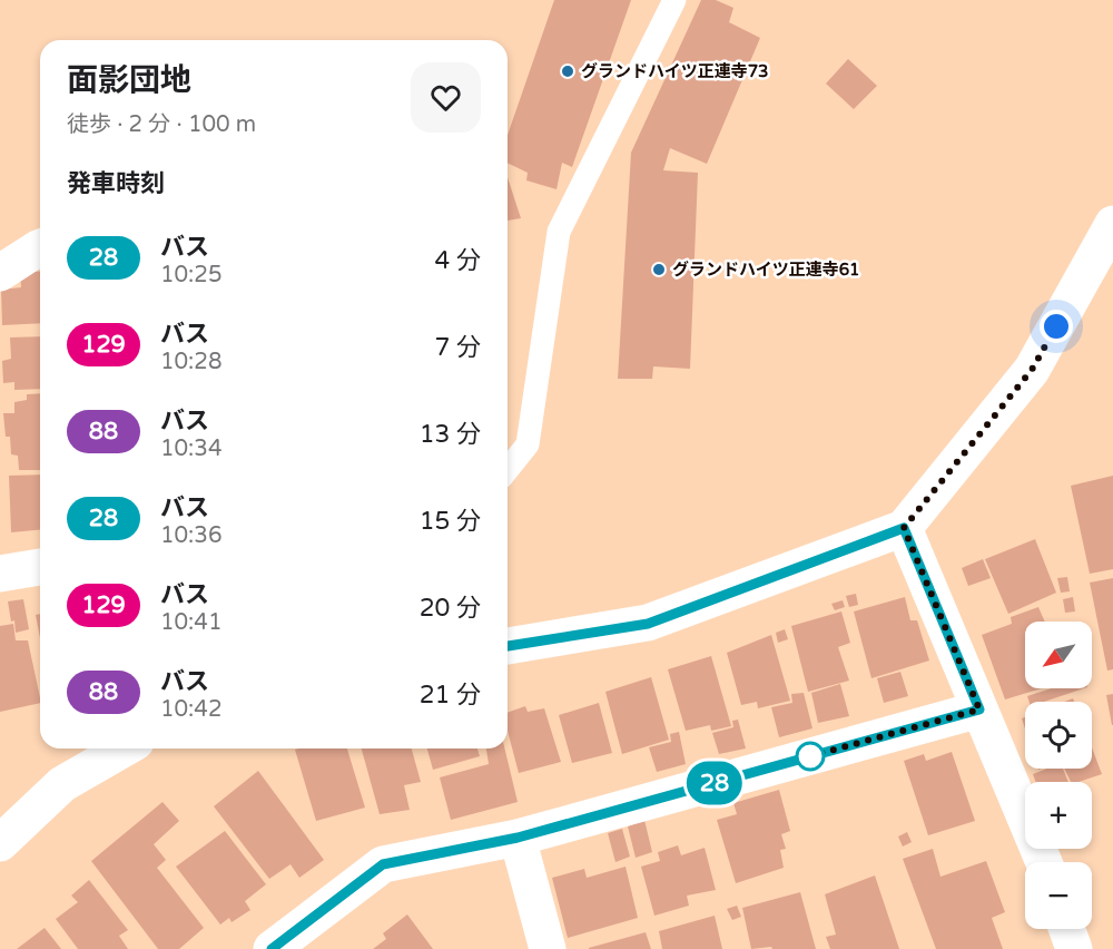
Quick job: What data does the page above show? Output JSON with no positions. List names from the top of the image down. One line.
{"places":["グランドハイツ正連寺73","グランドハイツ正連寺61"],"lines":["bus line 28"],"north":"bottom left","page":{"on_map":"28","heading":[["面影団地","徒歩 · 2 分 · 100 m"],"発車時刻"],"list":[{"mark":"28","name":"バス","note":"10:25","value":"4 分"},{"mark":"129","name":"バス","note":"10:28","value":"7 分"},{"mark":"88","name":"バス","note":"10:34","value":"13 分"},{"mark":"28","name":"バス","note":"10:36","value":"15 分"},{"mark":"129","name":"バス","note":"10:41","value":"20 分"},{"mark":"88","name":"バス","note":"10:42","value":"21 分"}],"map_buttons":["+","−"]}}
